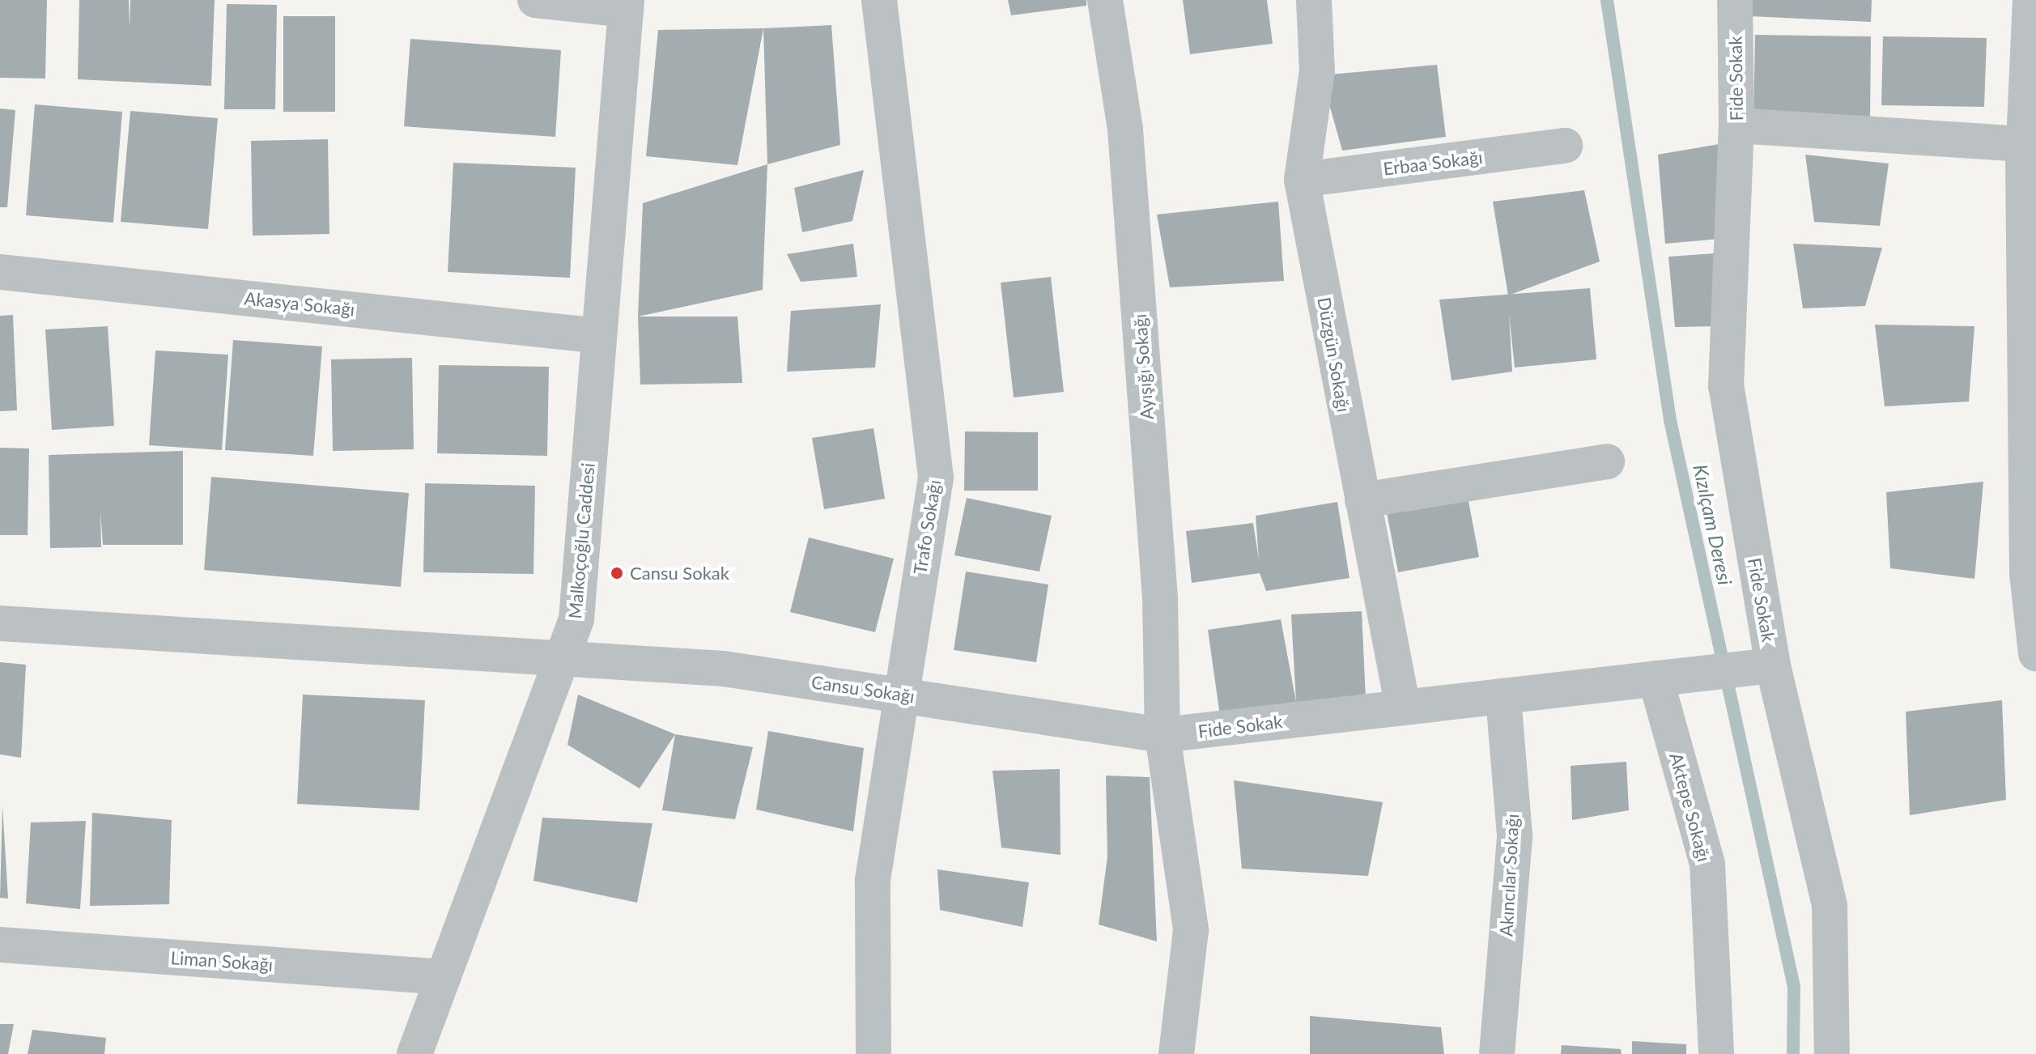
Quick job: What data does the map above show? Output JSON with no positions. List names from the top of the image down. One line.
{"streets":{"street":["Fide Sokak","Erbaa Sokağı","Akasya Sokağı","Düzgün Sokağı","Ayışığı Sokağı","Trafo Sokağı","Malkoçoğlu Caddesi","Cansu Sokağı","Aktepe Sokağı","Akıncılar Sokağı","Liman Sokağı"]},"crossings":[["Fide Sokak","Düzgün Sokağı"],["Fide Sokak","Ayışığı Sokağı"],["Fide Sokak","Cansu Sokağı"],["Fide Sokak","Aktepe Sokağı"],["Fide Sokak","Akıncılar Sokağı"],["Erbaa Sokağı","Düzgün Sokağı"],["Akasya Sokağı","Malkoçoğlu Caddesi"],["Ayışığı Sokağı","Cansu Sokağı"],["Trafo Sokağı","Cansu Sokağı"],["Malkoçoğlu Caddesi","Cansu Sokağı"],["Malkoçoğlu Caddesi","Liman Sokağı"]],"water":["Kızılçam Deresi"],"places":["Cansu Sokak"]}
